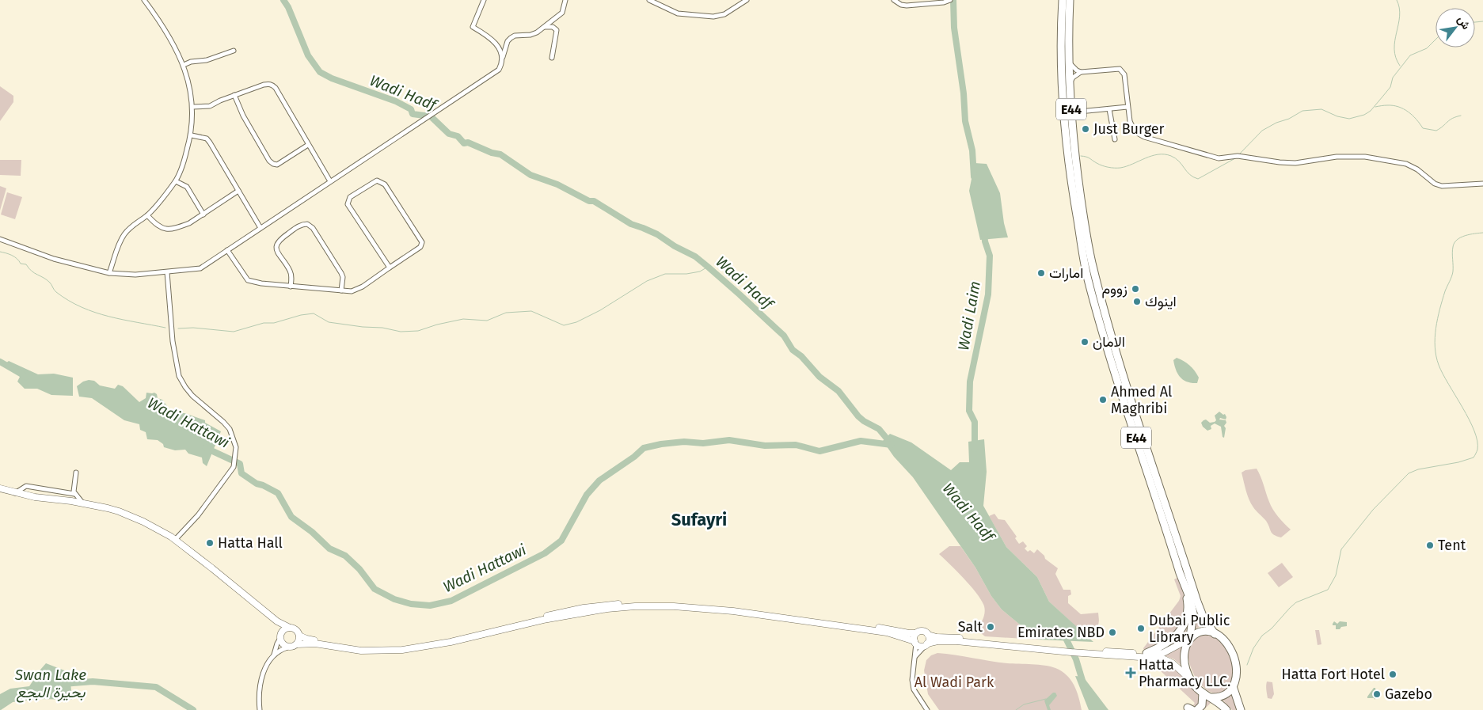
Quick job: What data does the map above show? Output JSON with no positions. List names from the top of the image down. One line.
{"streets":{"highway":["E44"]},"districts":["Sufayri"],"water":["Wadi Hadf","Wadi Laim","Wadi Hattawi","Swan Lake بحيرة البجع"],"parks":["Al Wadi Park"],"places":{"other":["Just Burger","امارات","زووم","اينوك","الامان","Ahmed Al Maghribi","Hatta Hall","Tent","Salt","Dubai Public Library","Emirates NBD","Hatta Fort Hotel","Gazebo"],"health":["Hatta Pharmacy LLC."]},"north":"top right"}
